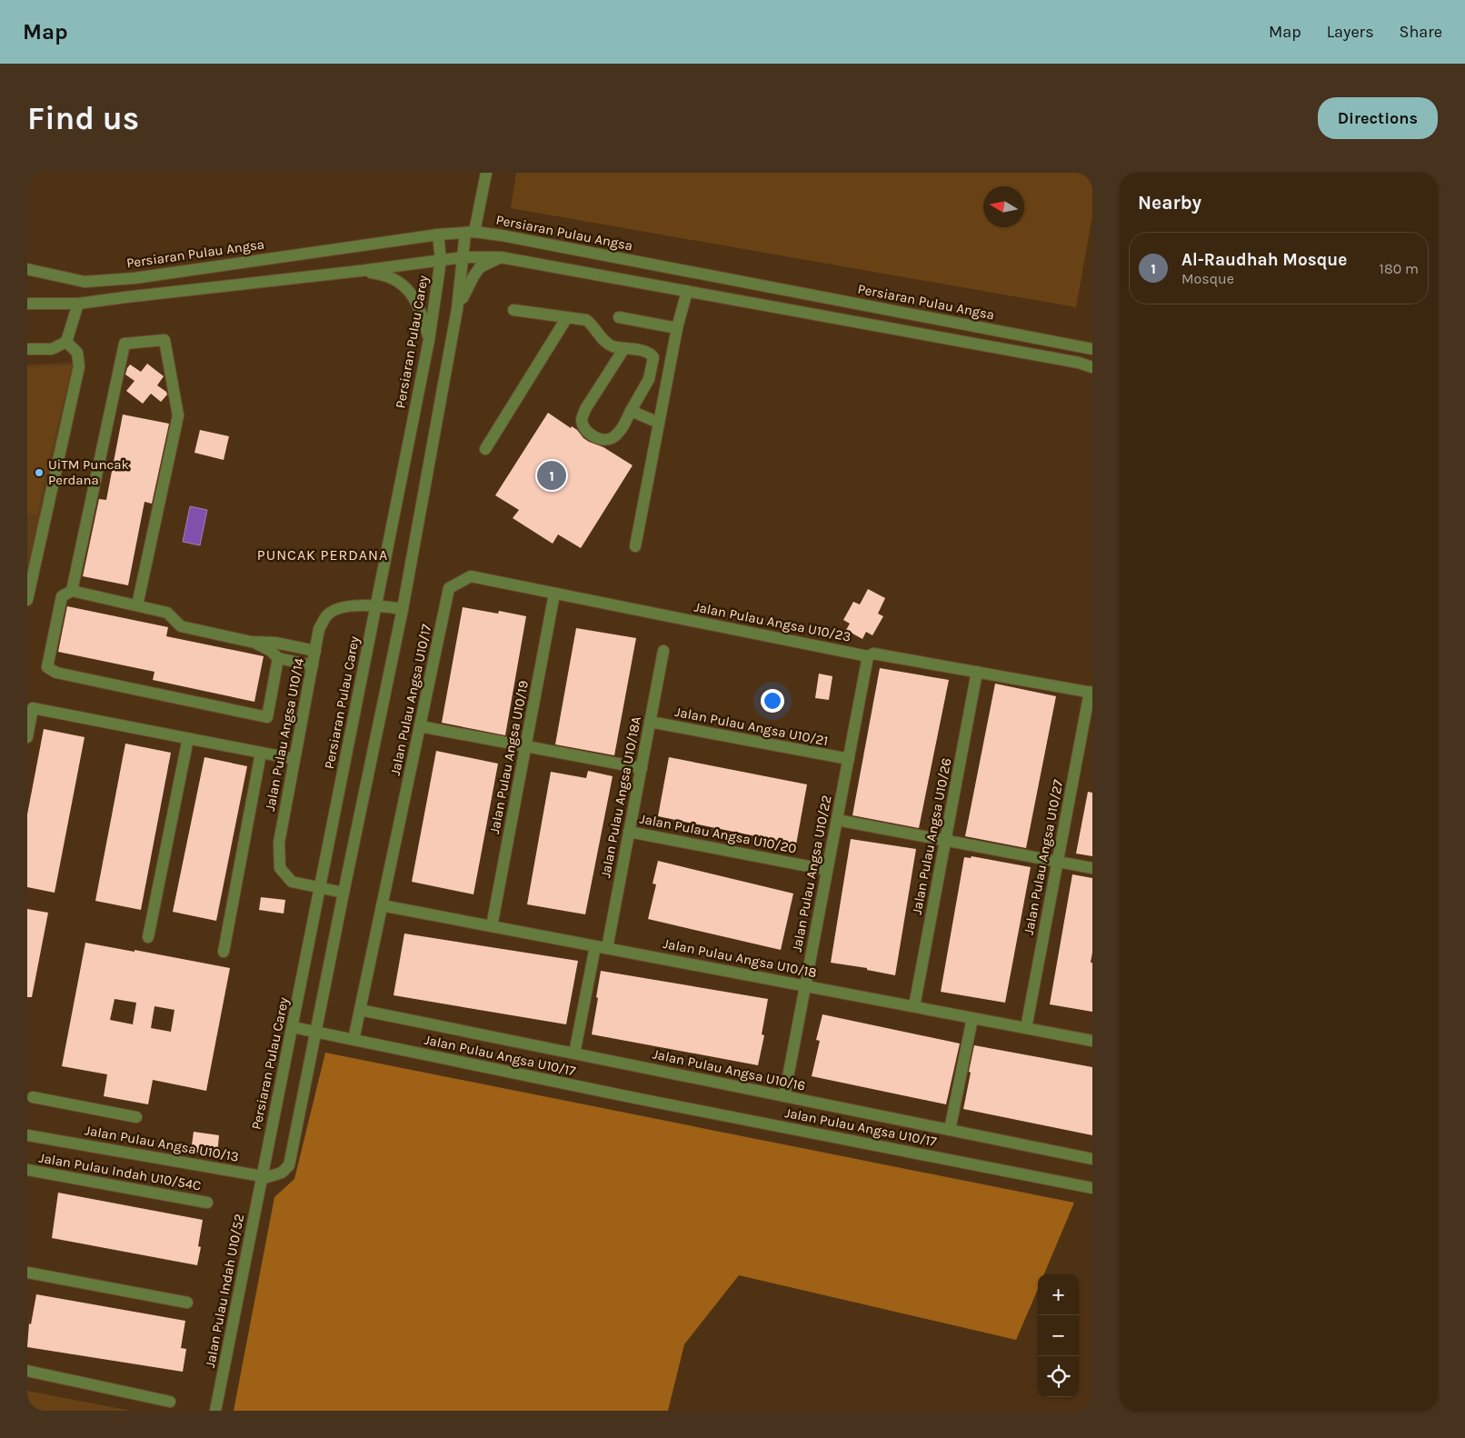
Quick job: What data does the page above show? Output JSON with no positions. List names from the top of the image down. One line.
{"streets":{"street":["Persiaran Pulau Angsa","Persiaran Pulau Carey","Jalan Pulau Angsa U10/23","Jalan Pulau Angsa U10/17","Jalan Pulau Angsa U10/21","Jalan Pulau Angsa U10/14","Jalan Pulau Angsa U10/19","Jalan Pulau Angsa U10/18A","Jalan Pulau Angsa U10/20","Jalan Pulau Angsa U10/26","Jalan Pulau Angsa U10/27","Jalan Pulau Angsa U10/22","Jalan Pulau Angsa U10/18","Jalan Pulau Angsa U10/16","Jalan Pulau Angsa U10/13","Jalan Pulau Indah U10/54C","Jalan Pulau Indah U10/52"]},"crossings":[["Persiaran Pulau Angsa","Persiaran Pulau Carey"],["Persiaran Pulau Carey","Jalan Pulau Angsa U10/14"],["Persiaran Pulau Carey","Jalan Pulau Angsa U10/13"],["Persiaran Pulau Carey","Jalan Pulau Indah U10/52"],["Jalan Pulau Angsa U10/23","Jalan Pulau Angsa U10/17"],["Jalan Pulau Angsa U10/23","Jalan Pulau Angsa U10/19"],["Jalan Pulau Angsa U10/23","Jalan Pulau Angsa U10/26"],["Jalan Pulau Angsa U10/23","Jalan Pulau Angsa U10/27"],["Jalan Pulau Angsa U10/23","Jalan Pulau Angsa U10/22"],["Jalan Pulau Angsa U10/17","Jalan Pulau Angsa U10/18"],["Jalan Pulau Angsa U10/17","Jalan Pulau Angsa U10/16"],["Jalan Pulau Angsa U10/21","Jalan Pulau Angsa U10/18A"],["Jalan Pulau Angsa U10/21","Jalan Pulau Angsa U10/22"],["Jalan Pulau Angsa U10/19","Jalan Pulau Angsa U10/18"],["Jalan Pulau Angsa U10/18A","Jalan Pulau Angsa U10/20"],["Jalan Pulau Angsa U10/18A","Jalan Pulau Angsa U10/18"],["Jalan Pulau Angsa U10/20","Jalan Pulau Angsa U10/22"],["Jalan Pulau Angsa U10/26","Jalan Pulau Angsa U10/18"],["Jalan Pulau Angsa U10/27","Jalan Pulau Angsa U10/18"],["Jalan Pulau Angsa U10/22","Jalan Pulau Angsa U10/18"],["Jalan Pulau Angsa U10/22","Jalan Pulau Angsa U10/16"],["Jalan Pulau Angsa U10/13","Jalan Pulau Indah U10/52"]],"districts":["PUNCAK PERDANA"],"places":["UiTM Puncak Perdana"],"north":"left","page":{"header":"Map","nav":["Map","Layers","Share"],"buttons":"Directions","title":"Find us","heading":"Nearby","list":[{"mark":"1","name":"Al-Raudhah Mosque","note":"Mosque","value":"180 m"}],"pins":"1","map_buttons":["+","−"]}}
